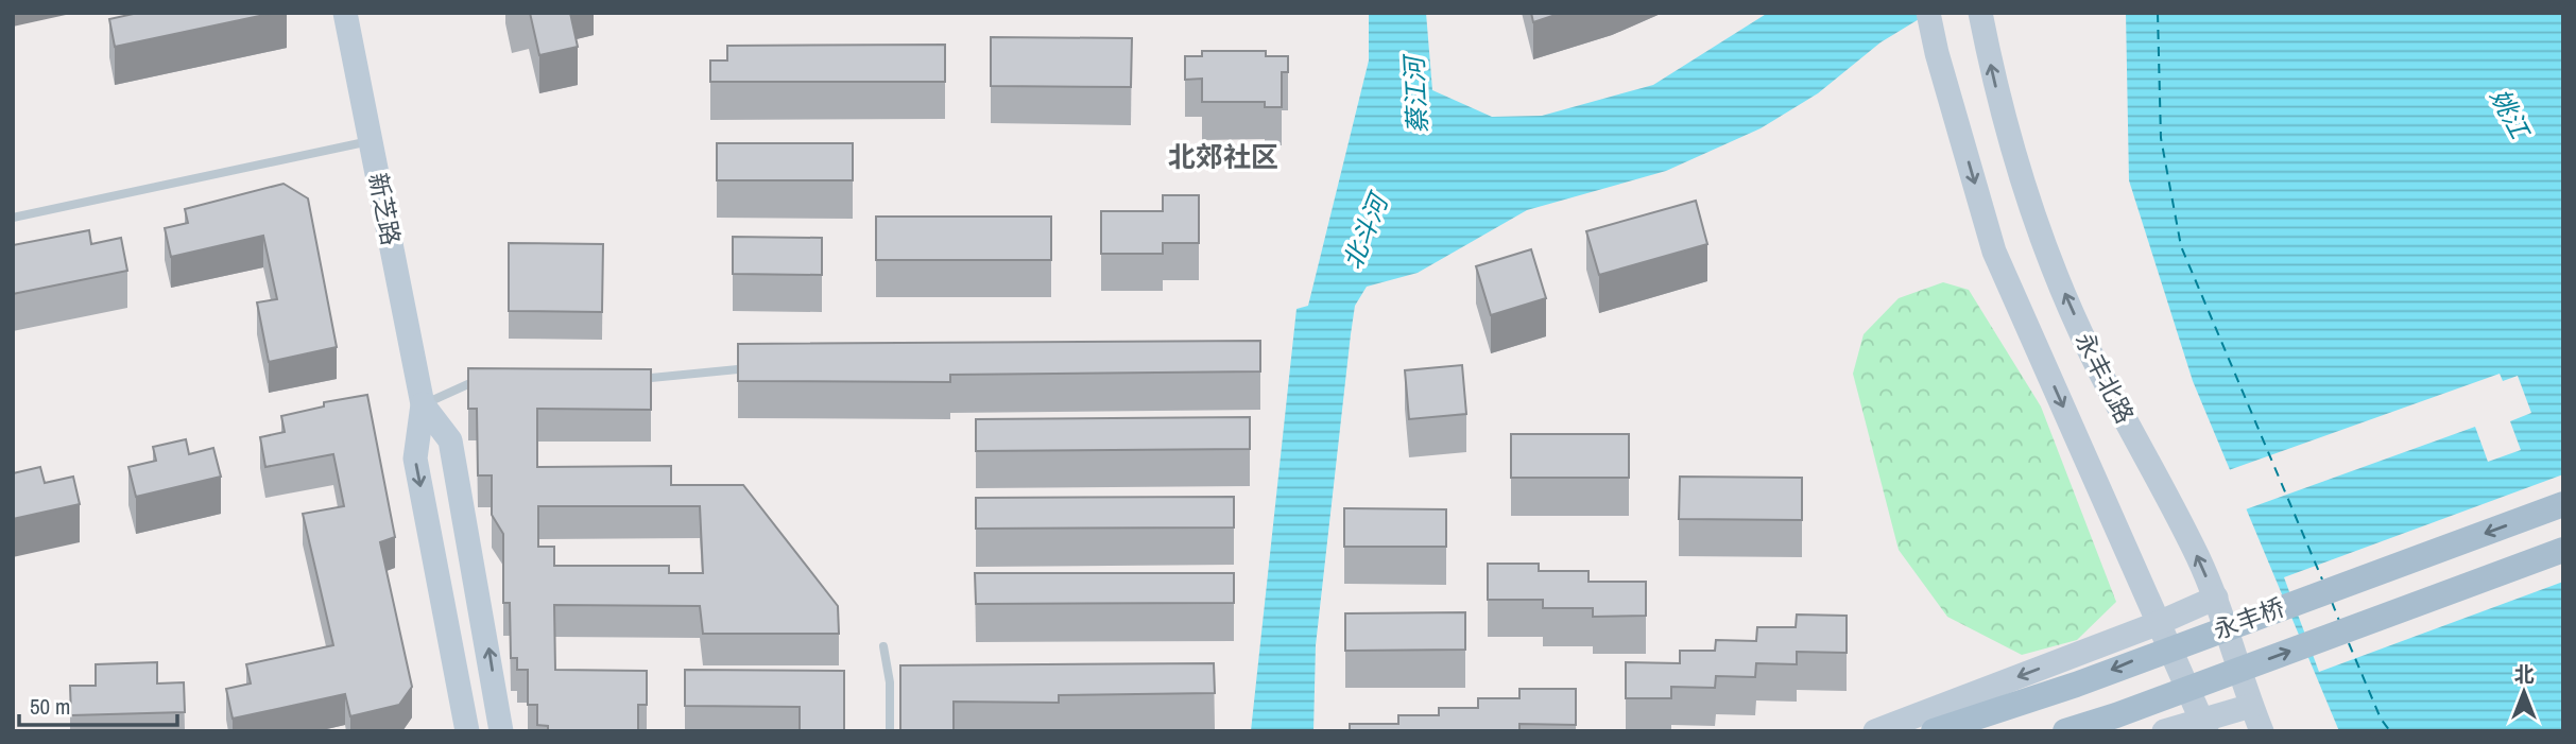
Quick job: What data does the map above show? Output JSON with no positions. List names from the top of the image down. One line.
{"streets":{"main road":["新芝路","永丰北路","永丰桥"]},"districts":["北郊社区"],"water":["蔡江河","姚江","北斗河"],"scale_bar":"50 m","north":"top"}
